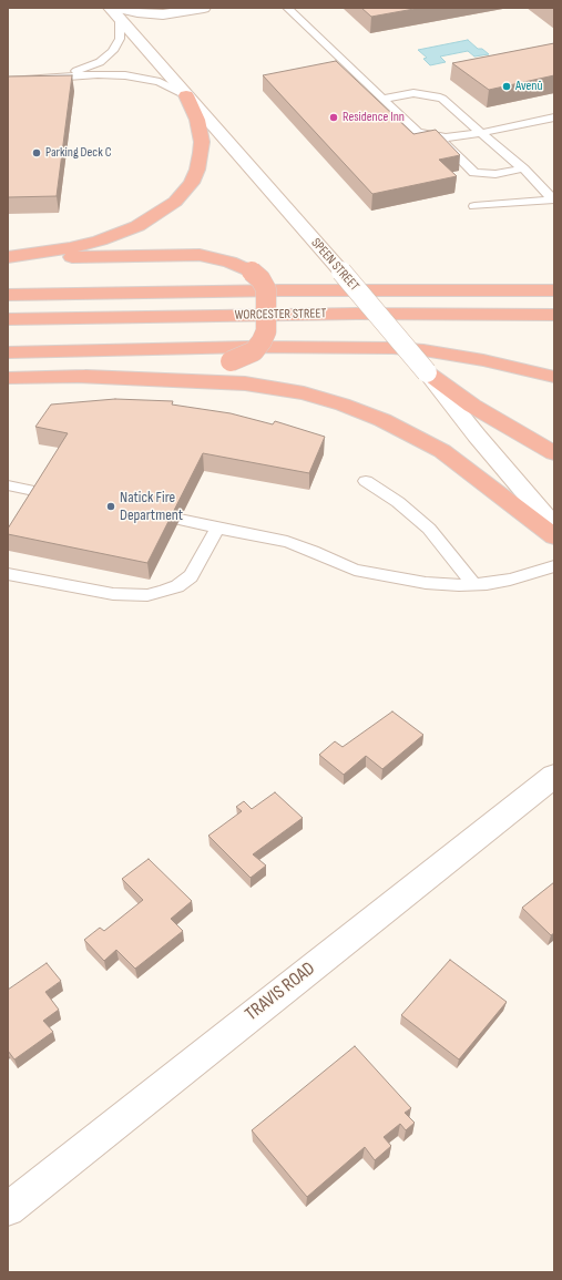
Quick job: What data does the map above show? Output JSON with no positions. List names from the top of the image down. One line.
{"streets":{"highway":["WORCESTER STREET"],"main road":["SPEEN STREET","TRAVIS ROAD"]},"places":["Avenū","Residence Inn","Parking Deck C","Natick Fire Department"]}
